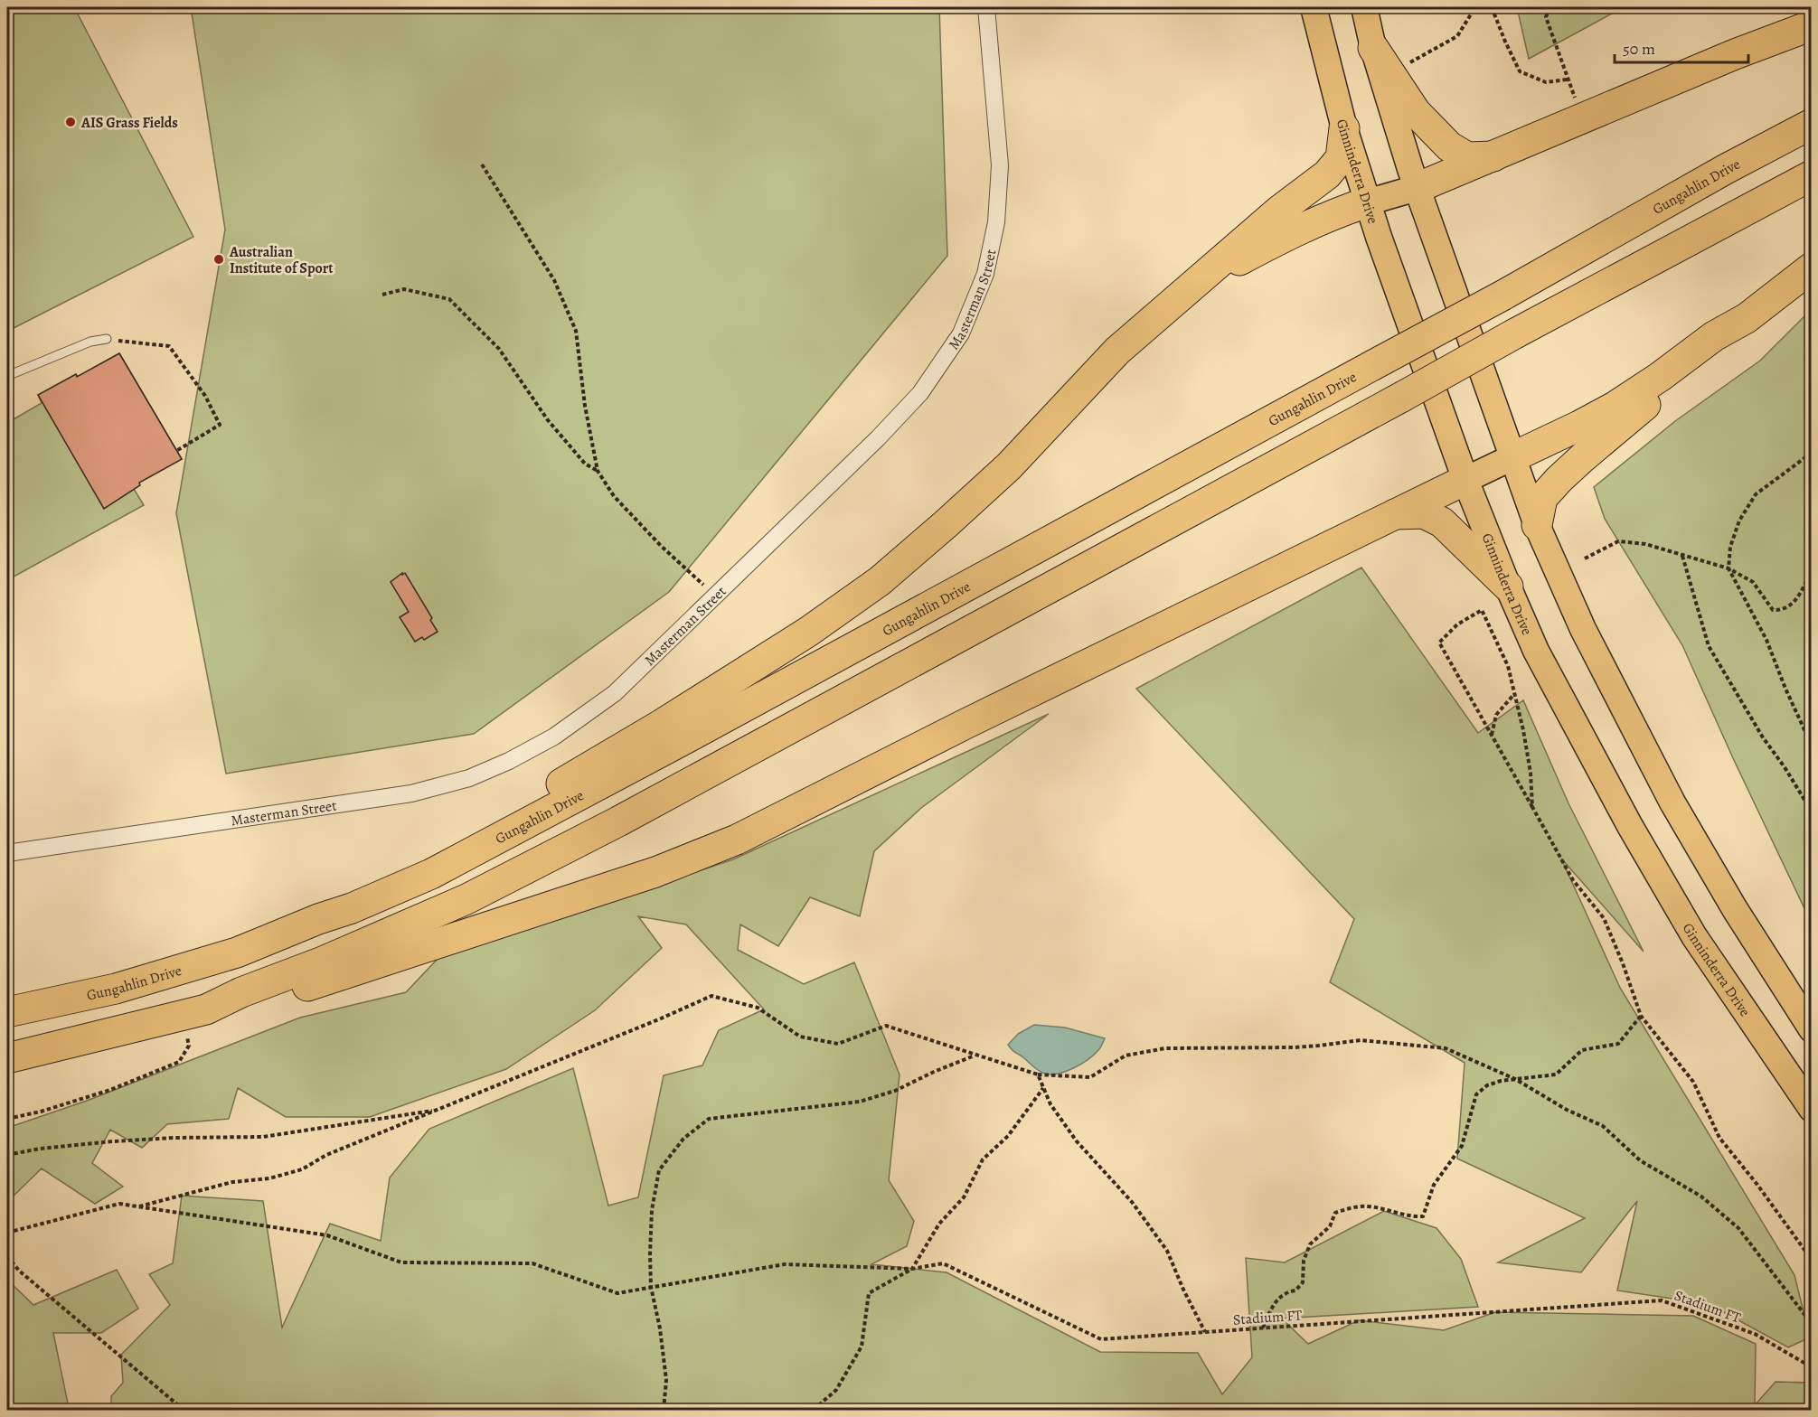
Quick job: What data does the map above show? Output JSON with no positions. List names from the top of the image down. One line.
{"streets":{"highway":["Gungahlin Drive"],"main road":["Ginninderra Drive"],"street":["Masterman Street"],"path":["Stadium FT"]},"places":["AIS Grass Fields","Australian Institute of Sport"],"scale_bar":"50 m"}
